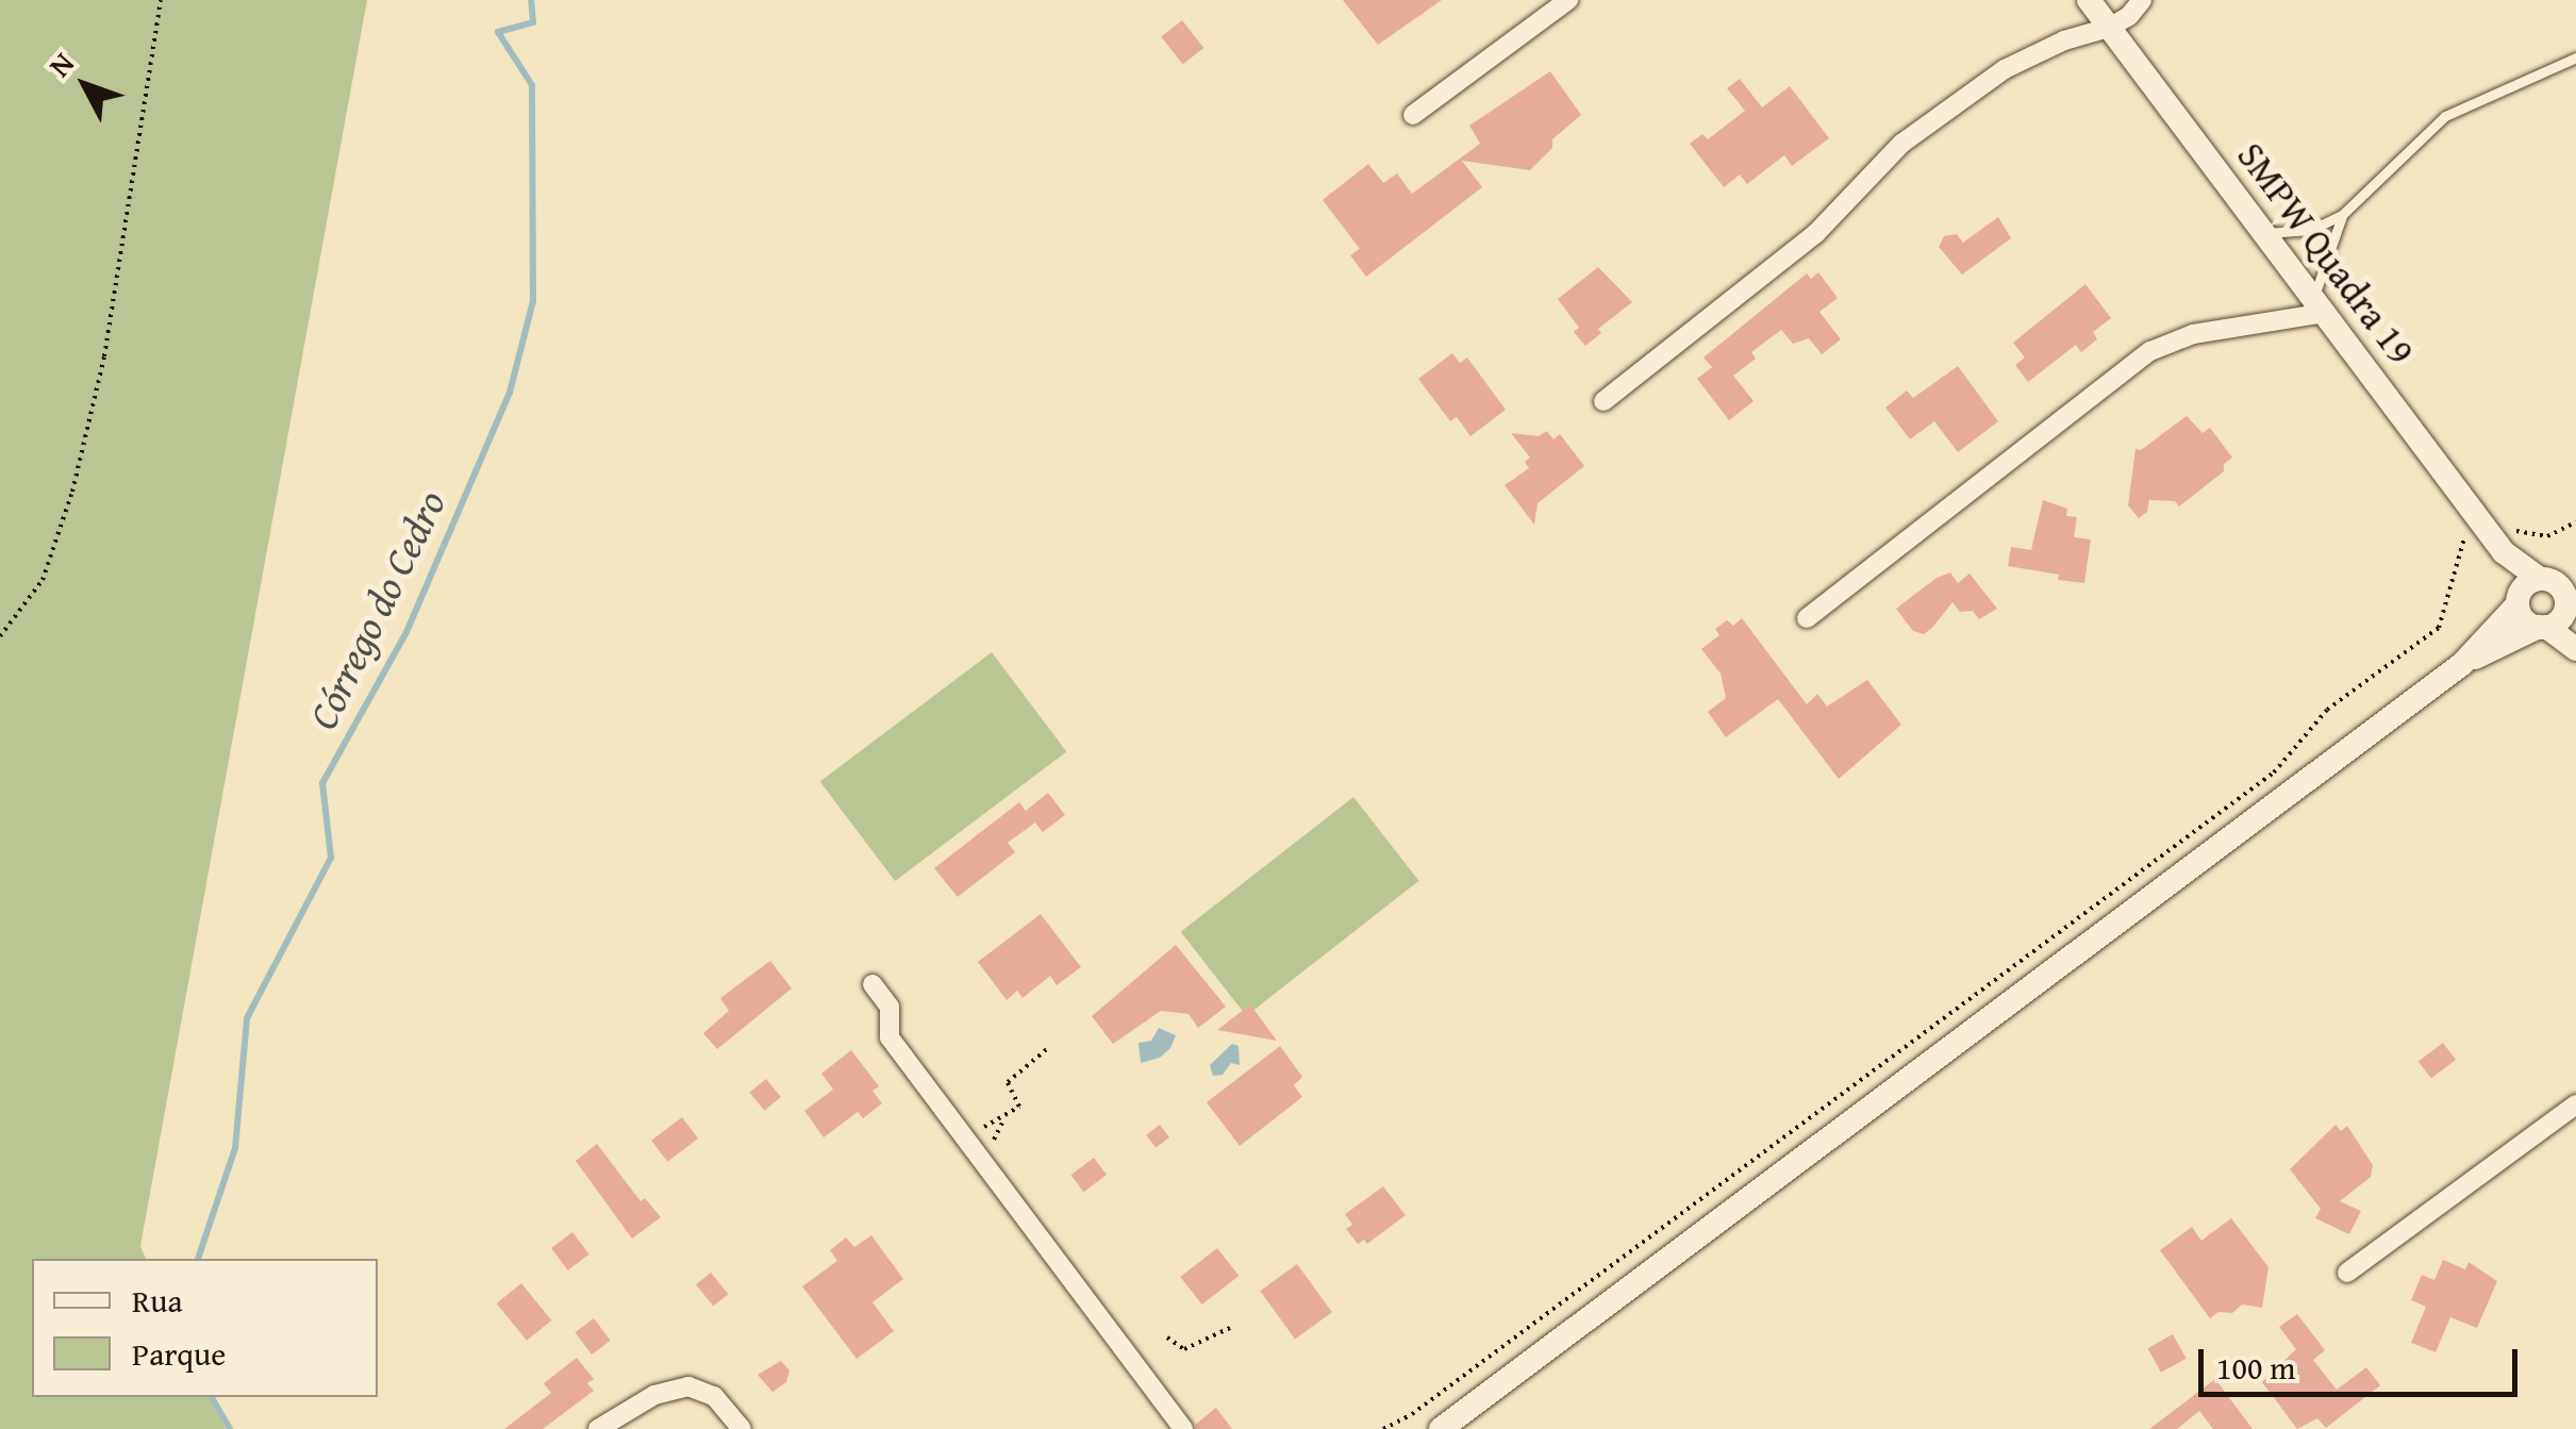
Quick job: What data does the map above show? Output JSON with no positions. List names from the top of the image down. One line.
{"streets":{"street":["SMPW Quadra 19"]},"water":["Córrego do Cedro"],"legend":["Rua","Parque"],"scale_bar":"100 m","north":"top left"}
